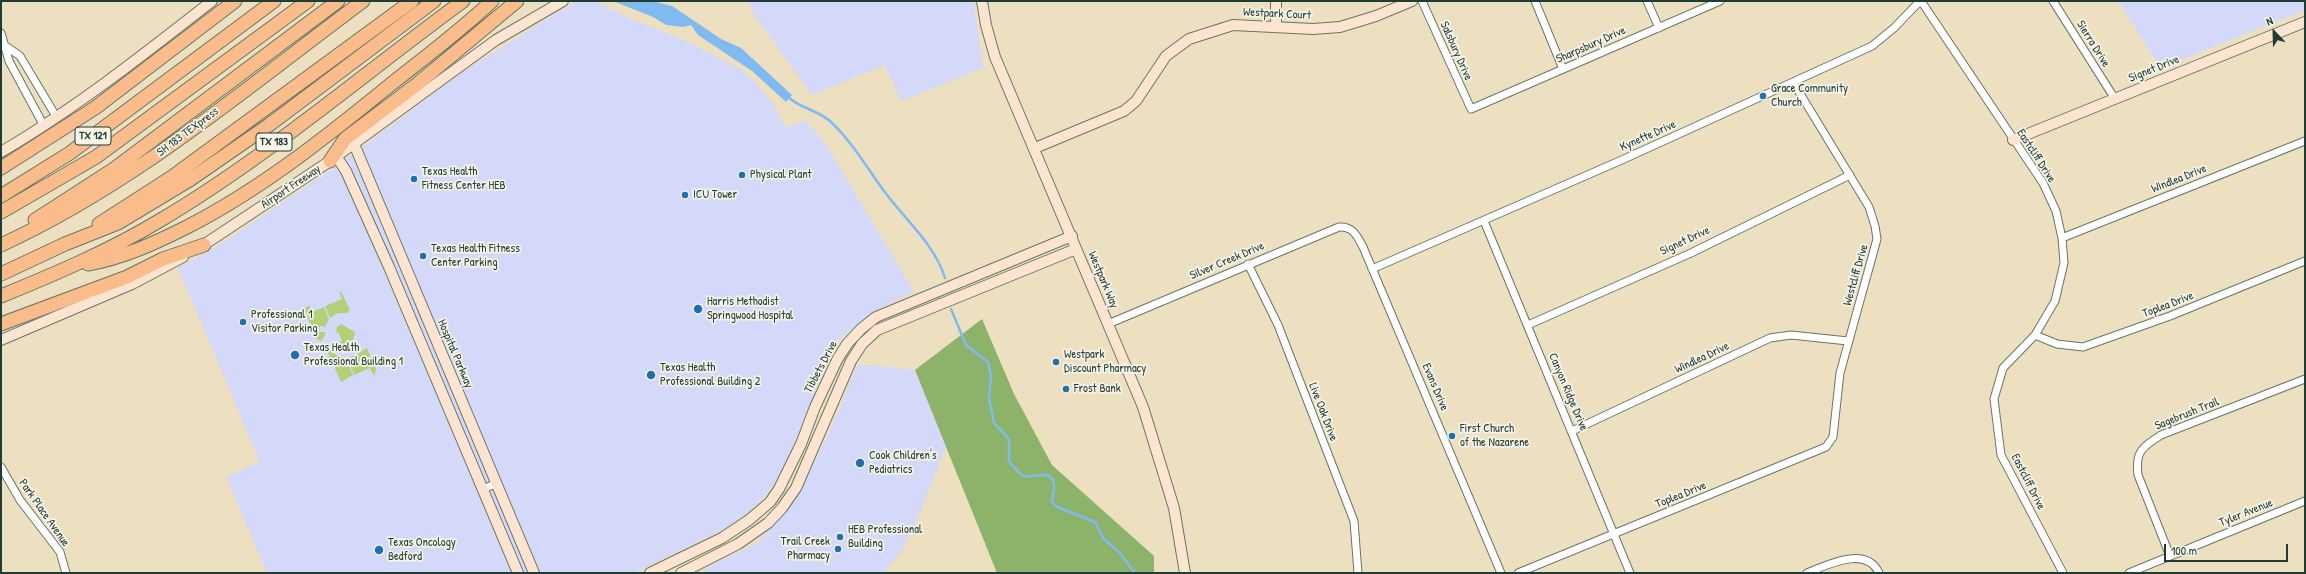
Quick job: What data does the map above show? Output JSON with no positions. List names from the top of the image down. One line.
{"streets":{"highway":["SH 183 TEXpress","TX 121","TX 183"],"street":["Westpark Court","Sierra Drive","Sharpsbury Drive","Salsbury Drive","Signet Drive","Kynette Drive","Eastcliff Drive","Windlea Drive","Airport Freeway","Silver Creek Drive","Westcliff Drive","Westpark Way","Toplea Drive","Hospital Parkway","Tibbets Drive","Evans Drive","Canyon Ridge Drive","Live Oak Drive","Sagebrush Trail","Park Place Avenue","Tyler Avenue"]},"crossings":[["Westpark Court","Westpark Way"],["Sierra Drive","Signet Drive"],["Sharpsbury Drive","Salsbury Drive"],["Signet Drive","Eastcliff Drive"],["Signet Drive","Westcliff Drive"],["Signet Drive","Canyon Ridge Drive"],["Kynette Drive","Eastcliff Drive"],["Kynette Drive","Westcliff Drive"],["Kynette Drive","Evans Drive"],["Kynette Drive","Canyon Ridge Drive"],["Eastcliff Drive","Windlea Drive"],["Eastcliff Drive","Toplea Drive"],["Windlea Drive","Westcliff Drive"],["Windlea Drive","Canyon Ridge Drive"],["Airport Freeway","Hospital Parkway"],["Silver Creek Drive","Westpark Way"],["Silver Creek Drive","Evans Drive"],["Silver Creek Drive","Live Oak Drive"],["Westcliff Drive","Toplea Drive"],["Westpark Way","Tibbets Drive"],["Toplea Drive","Canyon Ridge Drive"],["Sagebrush Trail","Tyler Avenue"]],"places":["Grace Community Church","Physical Plant","Texas Health Fitness Center HEB","ICU Tower","Texas Health Fitness Center Parking","Harris Methodist Springwood Hospital","Professional 1 Visitor Parking","Texas Health Professional Building 1","Westpark Discount Pharmacy","Texas Health Professional Building 2","Frost Bank","First Church of the Nazarene","Cook Children's Pediatrics","HEB Professional Building","Trail Creek Pharmacy","Texas Oncology Bedford"],"scale_bar":"100 m","north":"top left"}
